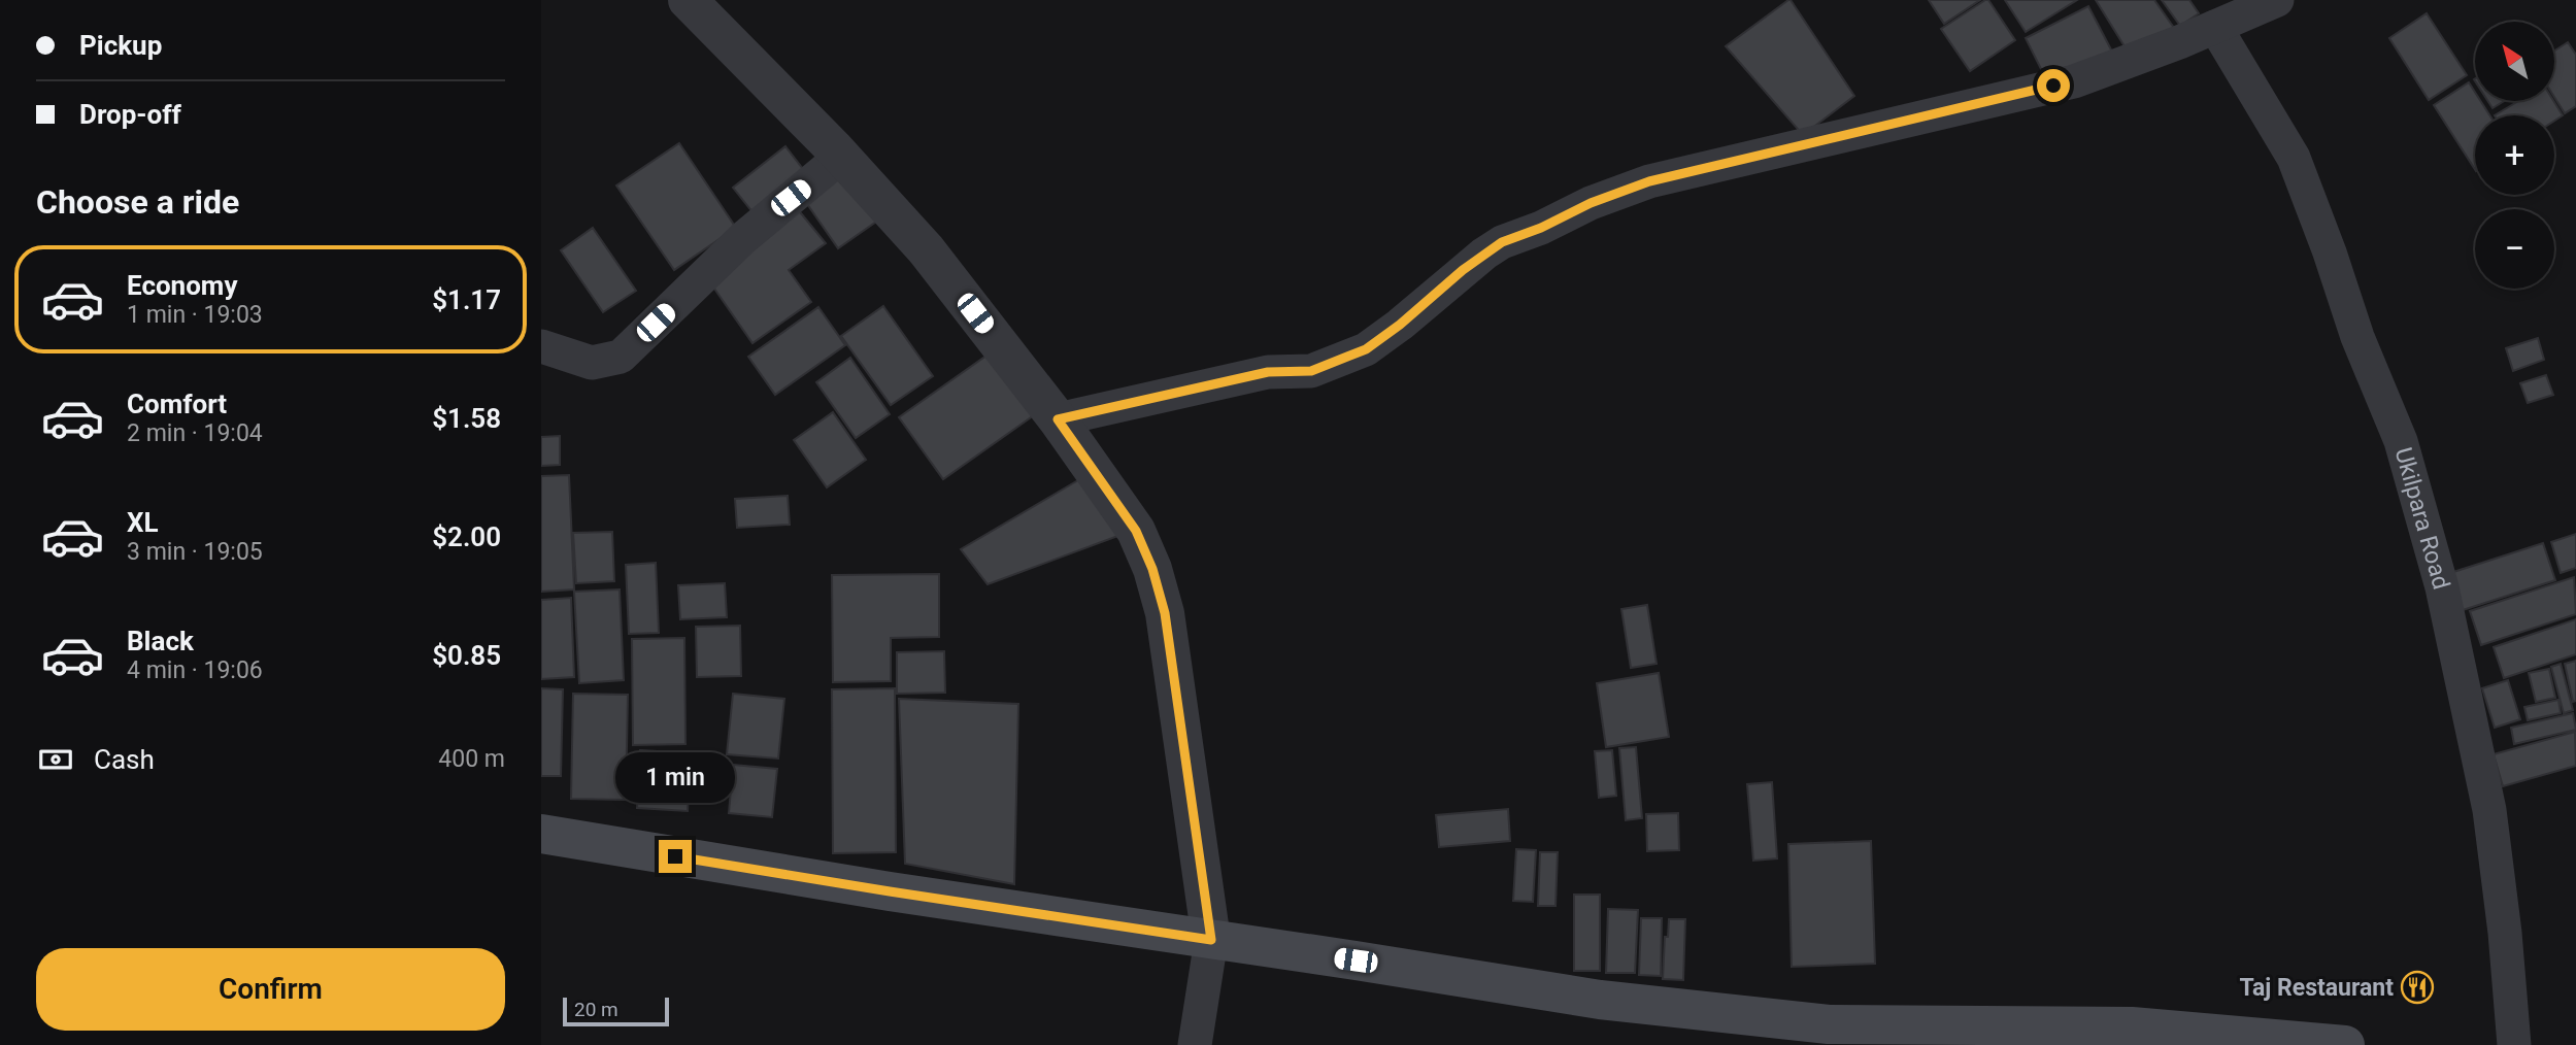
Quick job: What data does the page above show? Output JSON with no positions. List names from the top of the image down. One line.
{"streets":{"street":["Ukilpara Road"]},"places":{"restaurant":["Taj Restaurant"]},"scale_bar":"20 m","north":"top left","page":{"banner":["Pickup","Drop-off"],"map_buttons":["+","−"],"heading":"Choose a ride","list":[{"name":"Economy","note":"1 min · 19:03","value":"$1.17"},{"name":"Comfort","note":"2 min · 19:04","value":"$1.58"},{"name":"XL","note":"3 min · 19:05","value":"$2.00"},{"name":"Black","note":"4 min · 19:06","value":"$0.85"}],"pay":["Cash","400 m"],"bubble":"1 min","buttons":"Confirm","scale":"20 m"}}
